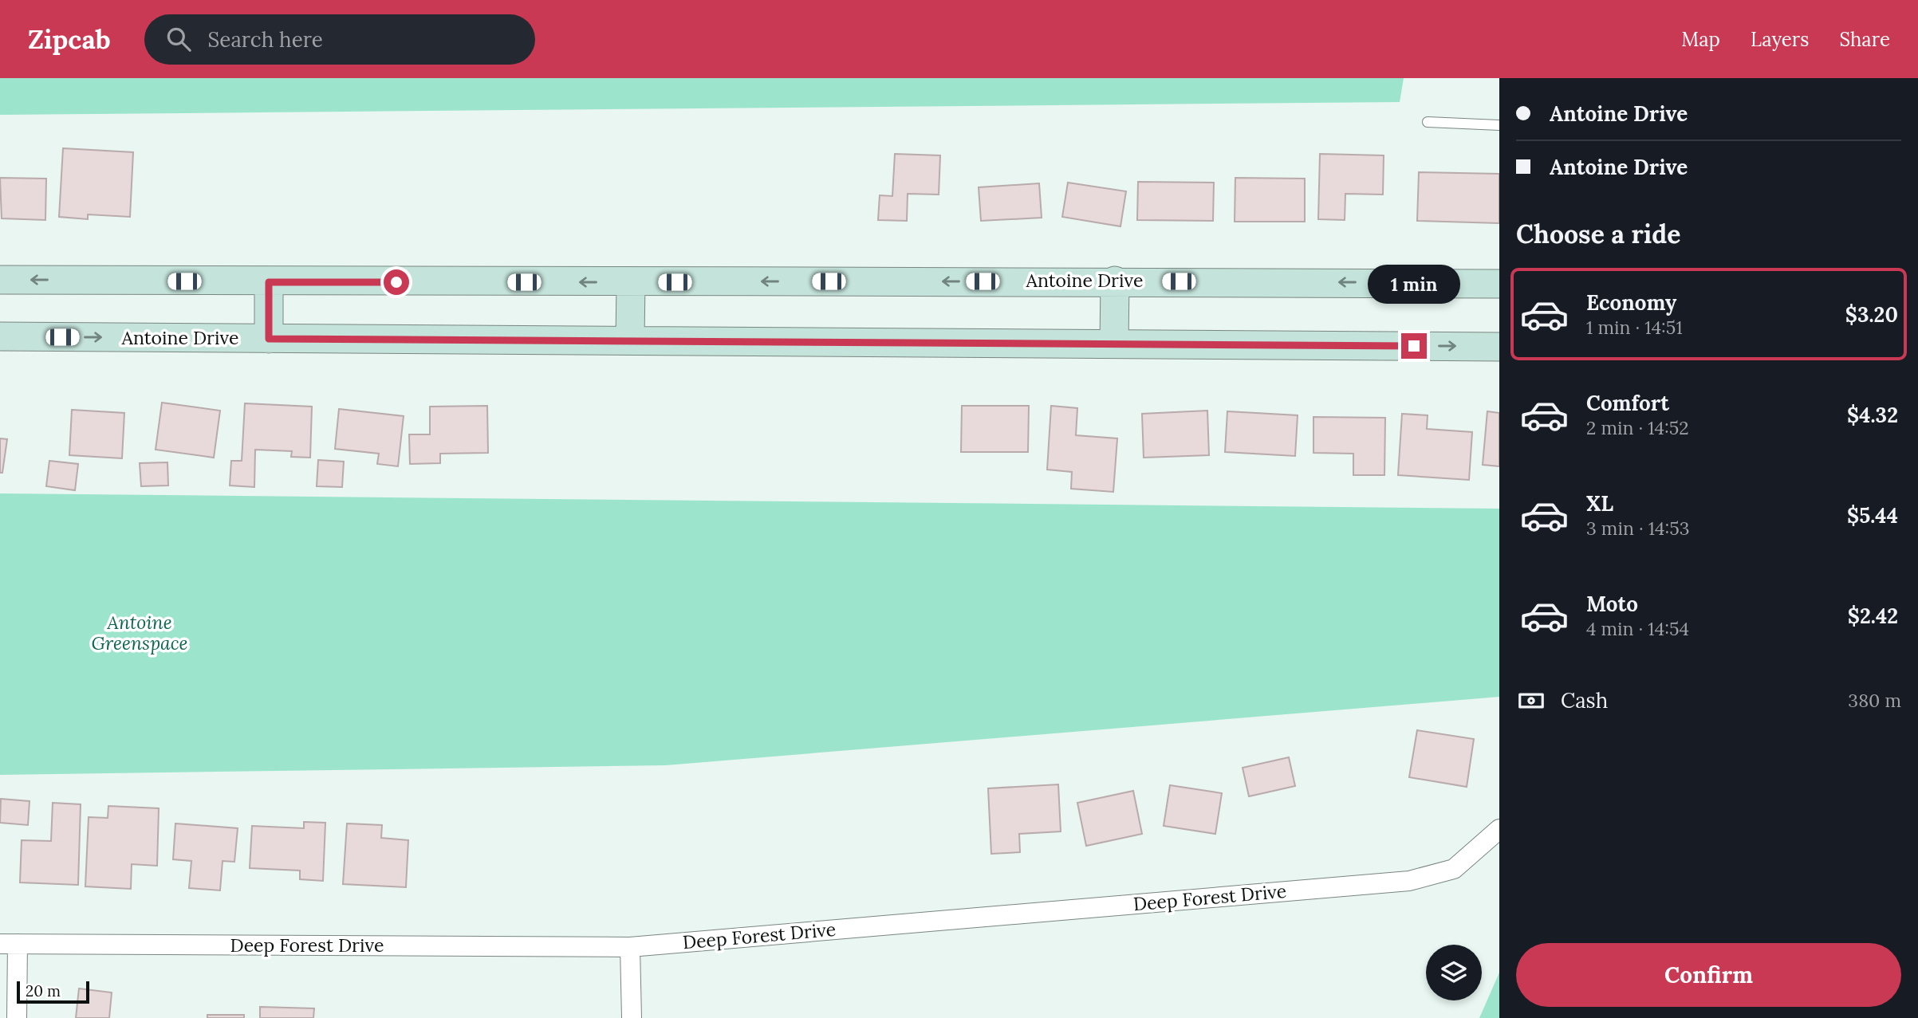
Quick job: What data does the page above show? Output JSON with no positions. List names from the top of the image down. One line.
{"streets":{"main road":["Antoine Drive"],"street":["Deep Forest Drive"]},"parks":["Antoine Greenspace"],"scale_bar":"20 m","page":{"header":"Zipcab","search":"Search here","nav":["Map","Layers","Share"],"banner":["Antoine Drive","Antoine Drive"],"heading":"Choose a ride","bubble":"1 min","list":[{"name":"Economy","note":"1 min · 14:51","value":"$3.20"},{"name":"Comfort","note":"2 min · 14:52","value":"$4.32"},{"name":"XL","note":"3 min · 14:53","value":"$5.44"},{"name":"Moto","note":"4 min · 14:54","value":"$2.42"}],"pay":["Cash","380 m"],"buttons":"Confirm","scale":"20 m"}}
